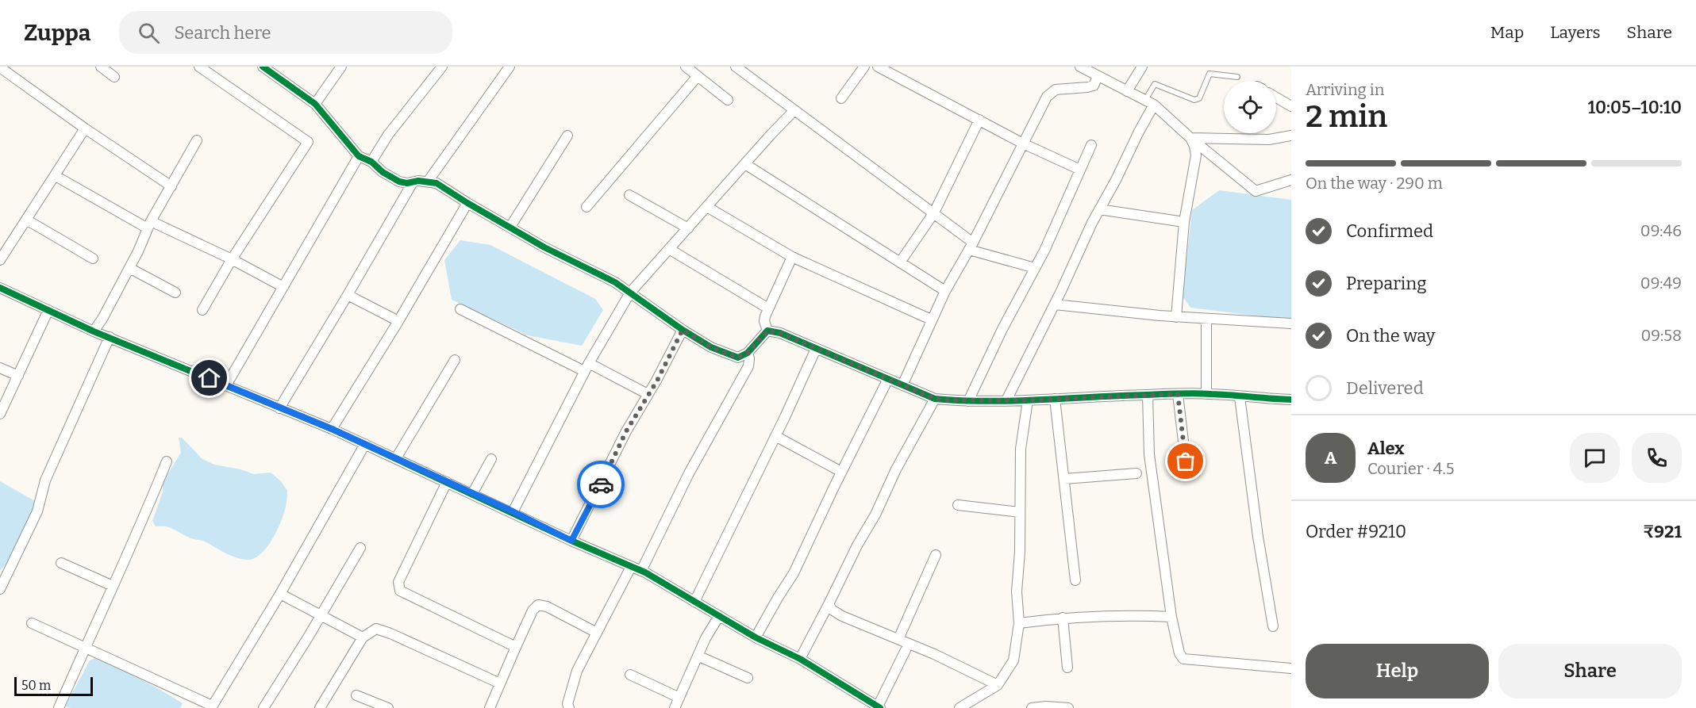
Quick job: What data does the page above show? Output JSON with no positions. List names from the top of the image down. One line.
{"scale_bar":"50 m","page":{"header":"Zuppa","search":"Search here","nav":["Map","Layers","Share"],"heading":["2 min","Arriving in","10:05–10:10"],"panel":["Alex","Courier · 4.5","Order #9210","₹921"],"bar":"On the way · 290 m","list":[["Confirmed","09:46"],["Preparing","09:49"],["On the way","09:58"],"Delivered"],"round":"A","buttons":["Help","Share"],"scale":"50 m"}}
